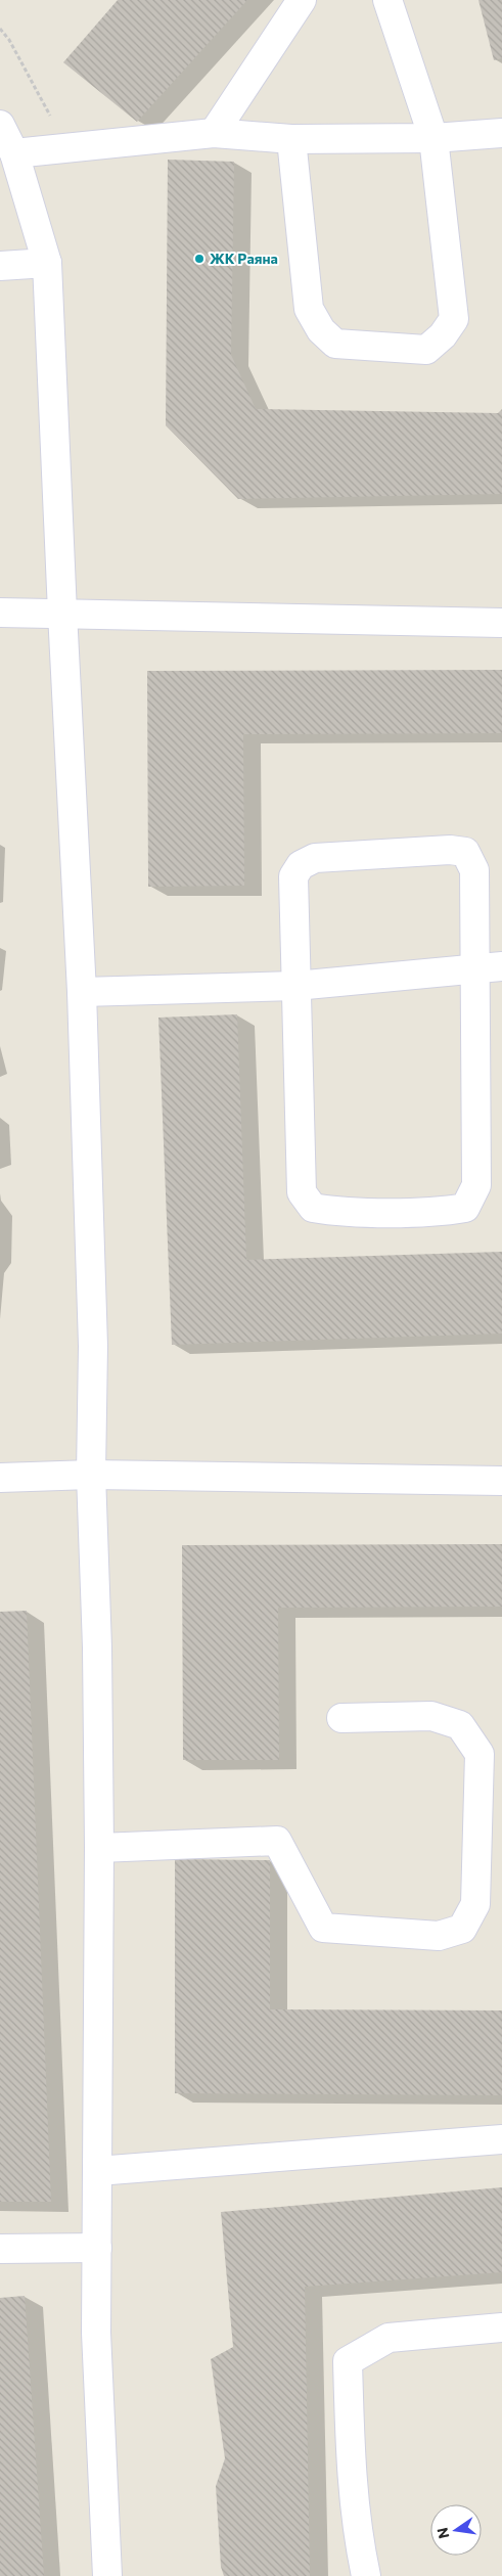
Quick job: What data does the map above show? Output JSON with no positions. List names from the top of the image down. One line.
{"places":["ЖК Раяна"],"north":"left"}
